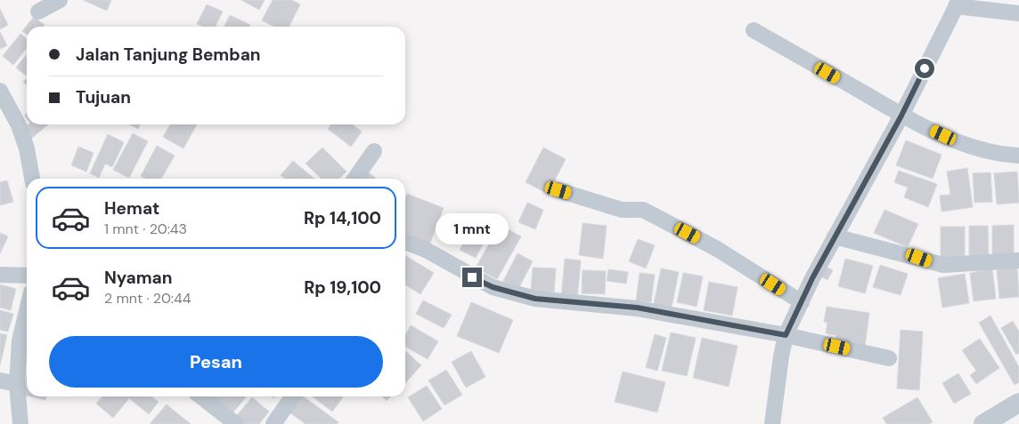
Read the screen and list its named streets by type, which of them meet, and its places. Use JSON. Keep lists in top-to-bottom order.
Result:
{
  "page": {
    "banner": ["Jalan Tanjung Bemban", "Tujuan"],
    "list": [
      {
        "name": "Hemat",
        "note": "1 mnt · 20:43",
        "value": "Rp 14,100"
      },
      {
        "name": "Nyaman",
        "note": "2 mnt · 20:44",
        "value": "Rp 19,100"
      }
    ],
    "bubble": "1 mnt",
    "buttons": "Pesan"
  }
}
